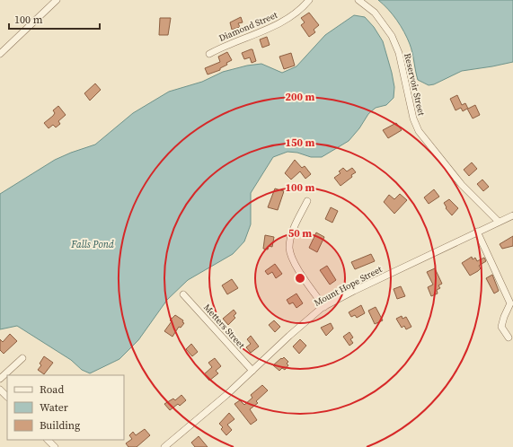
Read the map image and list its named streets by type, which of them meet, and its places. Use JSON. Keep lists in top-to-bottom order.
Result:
{
  "streets": {
    "street": [
      "Diamond Street",
      "Reservoir Street",
      "Mount Hope Street",
      "Metters Street"
    ]
  },
  "crossings": [
    ["Reservoir Street", "Mount Hope Street"],
    ["Mount Hope Street", "Metters Street"]
  ],
  "water": ["Falls Pond"],
  "legend": ["Road", "Water", "Building"],
  "scale_bar": "100 m",
  "rings": [
    "200 m",
    "150 m",
    "100 m",
    "50 m"
  ]
}
